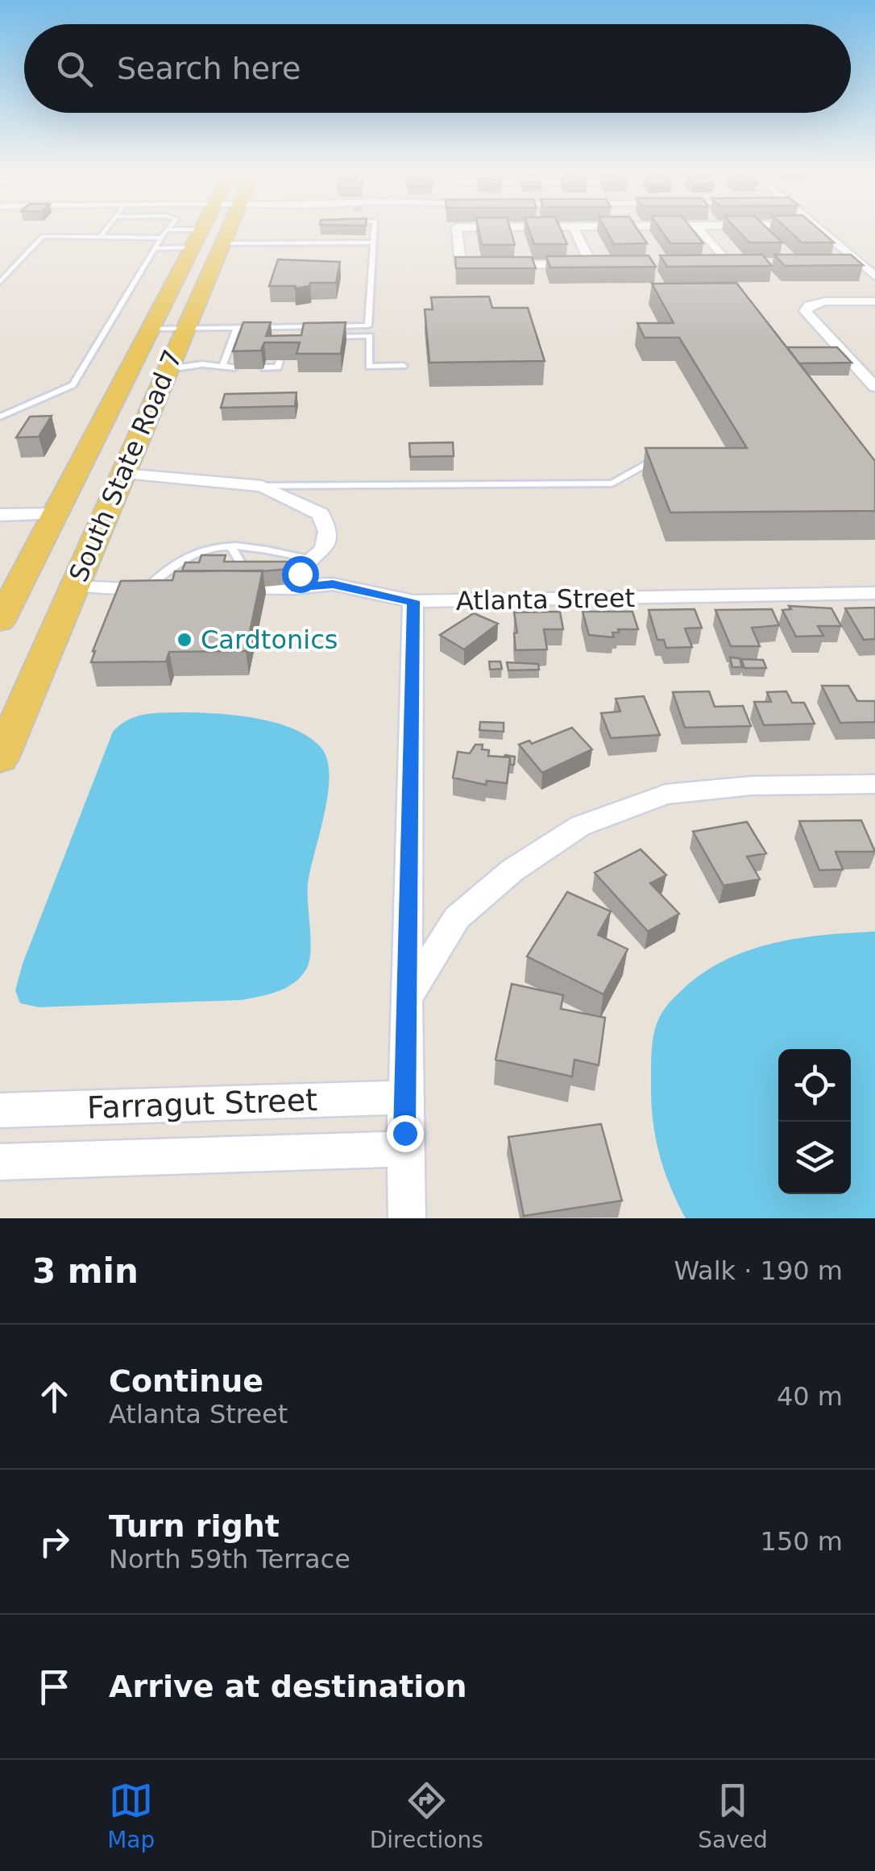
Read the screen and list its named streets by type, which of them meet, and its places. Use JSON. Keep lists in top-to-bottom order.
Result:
{
  "streets": {
    "main road": ["South State Road 7"],
    "street": ["Atlanta Street", "Farragut Street"]
  },
  "places": ["Cardtonics"],
  "page": {
    "search": "Search here",
    "heading": ["3 min", "Walk · 190 m"],
    "list": [
      ["Continue", "Atlanta Street", "40 m"],
      ["Turn right", "North 59th Terrace", "150 m"],
      "Arrive at destination"
    ],
    "nav": ["Map", "Directions", "Saved"]
  }
}
